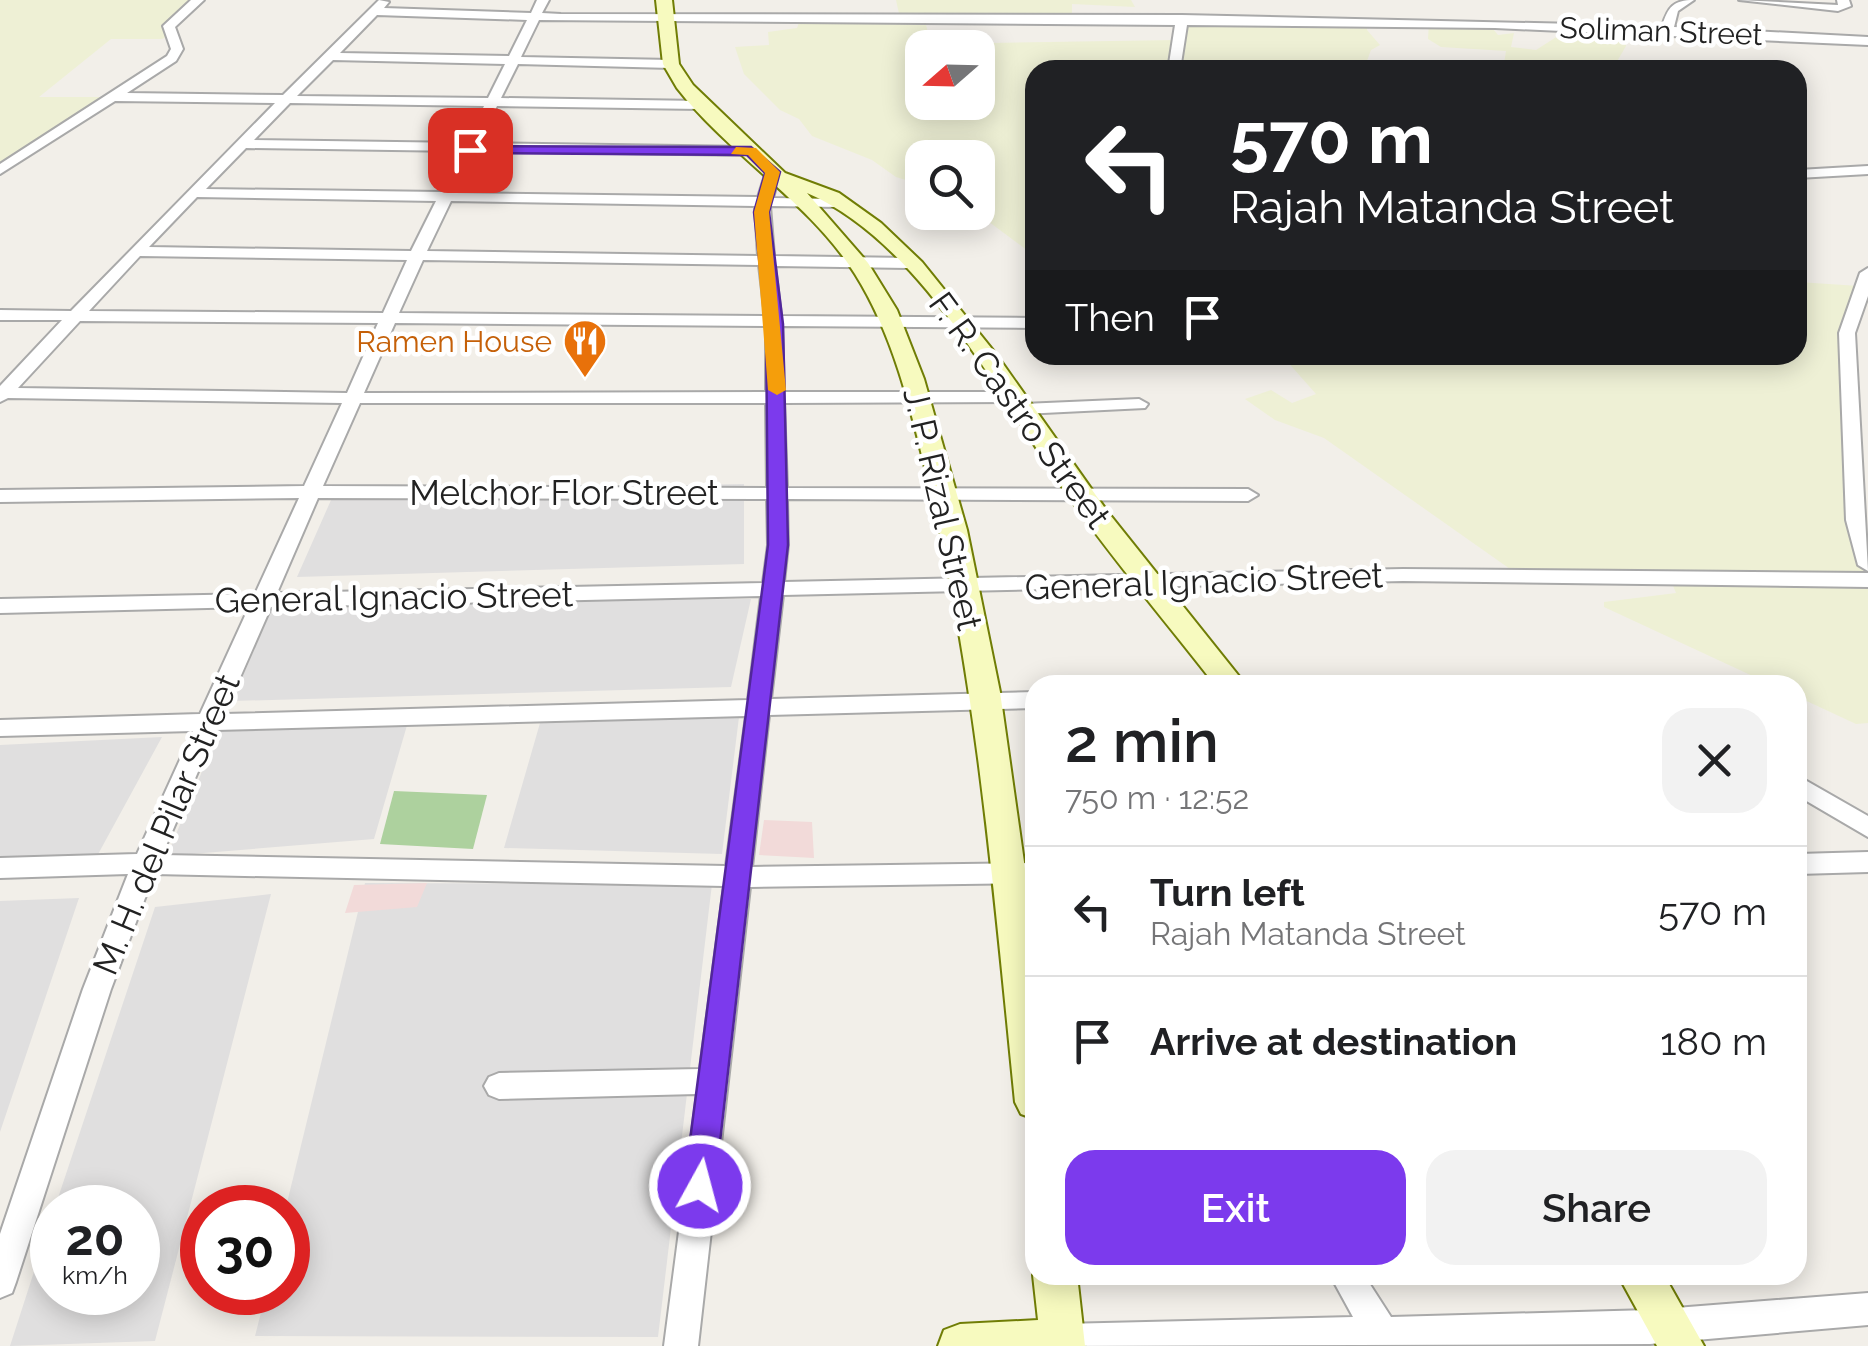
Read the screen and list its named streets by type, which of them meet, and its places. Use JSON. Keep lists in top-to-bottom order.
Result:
{
  "streets": {
    "main road": ["F. R. Castro Street", "J. P. Rizal Street"],
    "street": [
      "Soliman Street",
      "Melchor Flor Street",
      "General Ignacio Street",
      "M. H. del Pilar Street"
    ]
  },
  "crossings": [
    ["Soliman Street", "J. P. Rizal Street"],
    ["Soliman Street", "M. H. del Pilar Street"],
    ["F. R. Castro Street", "Melchor Flor Street"],
    ["F. R. Castro Street", "J. P. Rizal Street"],
    ["F. R. Castro Street", "General Ignacio Street"],
    ["Melchor Flor Street", "J. P. Rizal Street"],
    ["Melchor Flor Street", "M. H. del Pilar Street"],
    ["J. P. Rizal Street", "General Ignacio Street"],
    ["General Ignacio Street", "M. H. del Pilar Street"]
  ],
  "places": {
    "restaurant": ["Ramen House"]
  },
  "north": "left",
  "page": {
    "turn": ["570 m", "Rajah Matanda Street"],
    "then": "Then",
    "heading": ["2 min", "750 m · 12:52"],
    "list": [
      {
        "name": "Turn left",
        "note": "Rajah Matanda Street",
        "value": "570 m"
      },
      {
        "name": "Arrive at destination",
        "value": "180 m"
      }
    ],
    "buttons": ["Exit", "Share"],
    "speed": "20 km/h",
    "limit": "30"
  }
}
